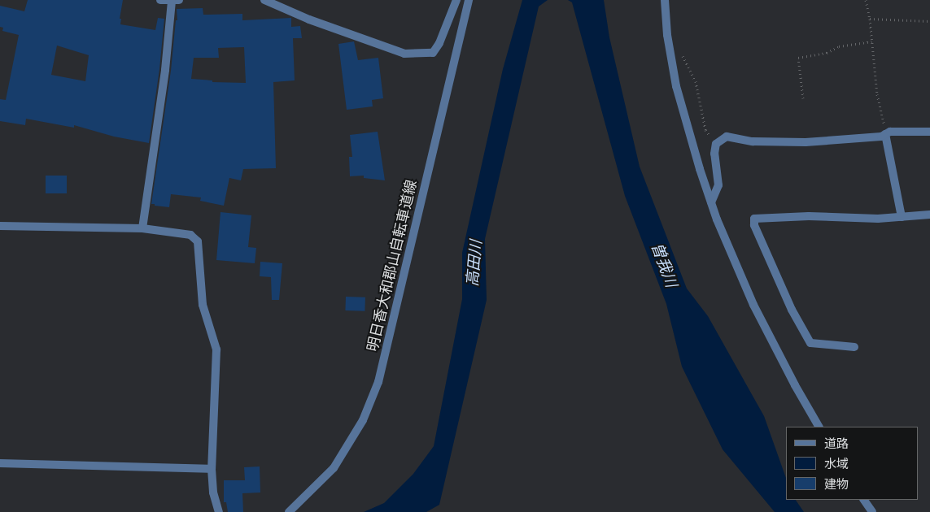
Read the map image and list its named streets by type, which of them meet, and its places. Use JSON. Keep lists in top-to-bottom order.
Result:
{
  "streets": {
    "street": ["明日香大和郡山自転車道線"]
  },
  "water": ["高田川", "曽我川"],
  "legend": ["道路", "水域", "建物"]
}
